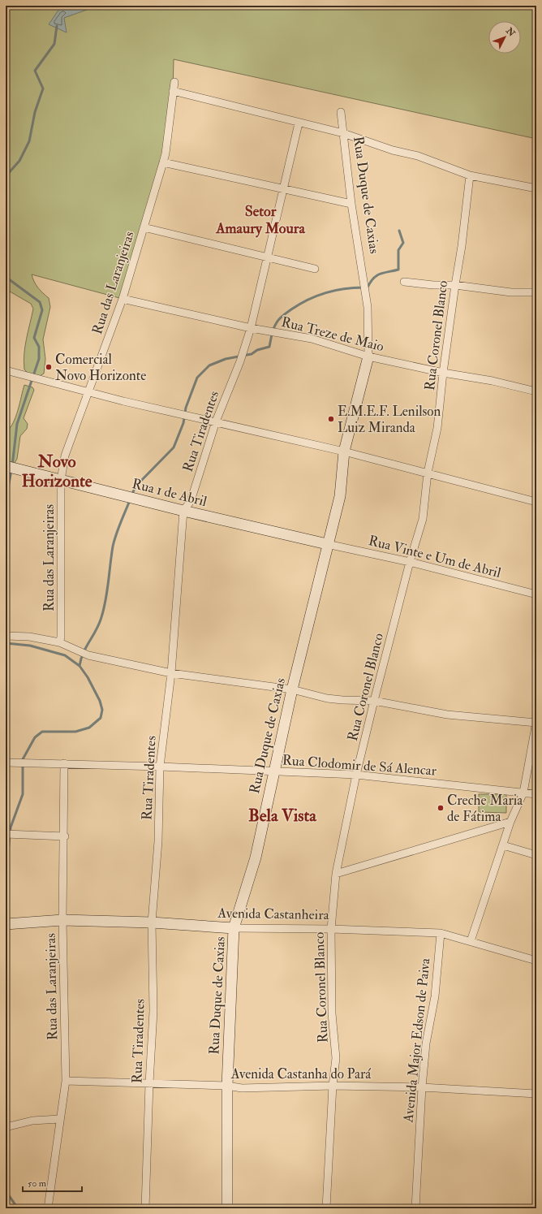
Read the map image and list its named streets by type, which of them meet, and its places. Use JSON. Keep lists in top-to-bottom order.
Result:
{
  "streets": {
    "street": [
      "Rua Duque de Caxias",
      "Rua das Laranjeiras",
      "Rua Treze de Maio",
      "Rua Coronel Blanco",
      "Rua Tiradentes",
      "Rua 1 de Abril",
      "Rua Vinte e Um de Abril",
      "Rua Clodomir de Sá Alencar",
      "Avenida Castanheira",
      "Avenida Major Edson de Paiva",
      "Avenida Castanha do Pará"
    ]
  },
  "crossings": [
    ["Rua Duque de Caxias", "Rua Treze de Maio"],
    ["Rua Duque de Caxias", "Rua 1 de Abril"],
    ["Rua Duque de Caxias", "Rua Vinte e Um de Abril"],
    ["Rua Duque de Caxias", "Rua Clodomir de Sá Alencar"],
    ["Rua Duque de Caxias", "Avenida Castanheira"],
    ["Rua Duque de Caxias", "Avenida Castanha do Pará"],
    ["Rua das Laranjeiras", "Rua Treze de Maio"],
    ["Rua das Laranjeiras", "Rua 1 de Abril"],
    ["Rua das Laranjeiras", "Rua Clodomir de Sá Alencar"],
    ["Rua das Laranjeiras", "Avenida Castanheira"],
    ["Rua das Laranjeiras", "Avenida Castanha do Pará"],
    ["Rua Treze de Maio", "Rua Coronel Blanco"],
    ["Rua Treze de Maio", "Rua Tiradentes"],
    ["Rua Coronel Blanco", "Rua Vinte e Um de Abril"],
    ["Rua Coronel Blanco", "Rua Clodomir de Sá Alencar"],
    ["Rua Coronel Blanco", "Avenida Castanheira"],
    ["Rua Coronel Blanco", "Avenida Castanha do Pará"],
    ["Rua Tiradentes", "Rua 1 de Abril"],
    ["Rua Tiradentes", "Rua Clodomir de Sá Alencar"],
    ["Rua Tiradentes", "Avenida Castanheira"],
    ["Rua Tiradentes", "Avenida Castanha do Pará"],
    ["Rua 1 de Abril", "Rua Vinte e Um de Abril"],
    ["Avenida Castanheira", "Avenida Major Edson de Paiva"],
    ["Avenida Major Edson de Paiva", "Avenida Castanha do Pará"]
  ],
  "districts": ["Setor Amaury Moura", "Novo Horizonte", "Bela Vista"],
  "places": ["Comercial Novo Horizonte", "E.M.E.F. Lenilson Luiz Miranda", "Creche Maria de Fátima"],
  "scale_bar": "50 m",
  "north": "top right"
}
